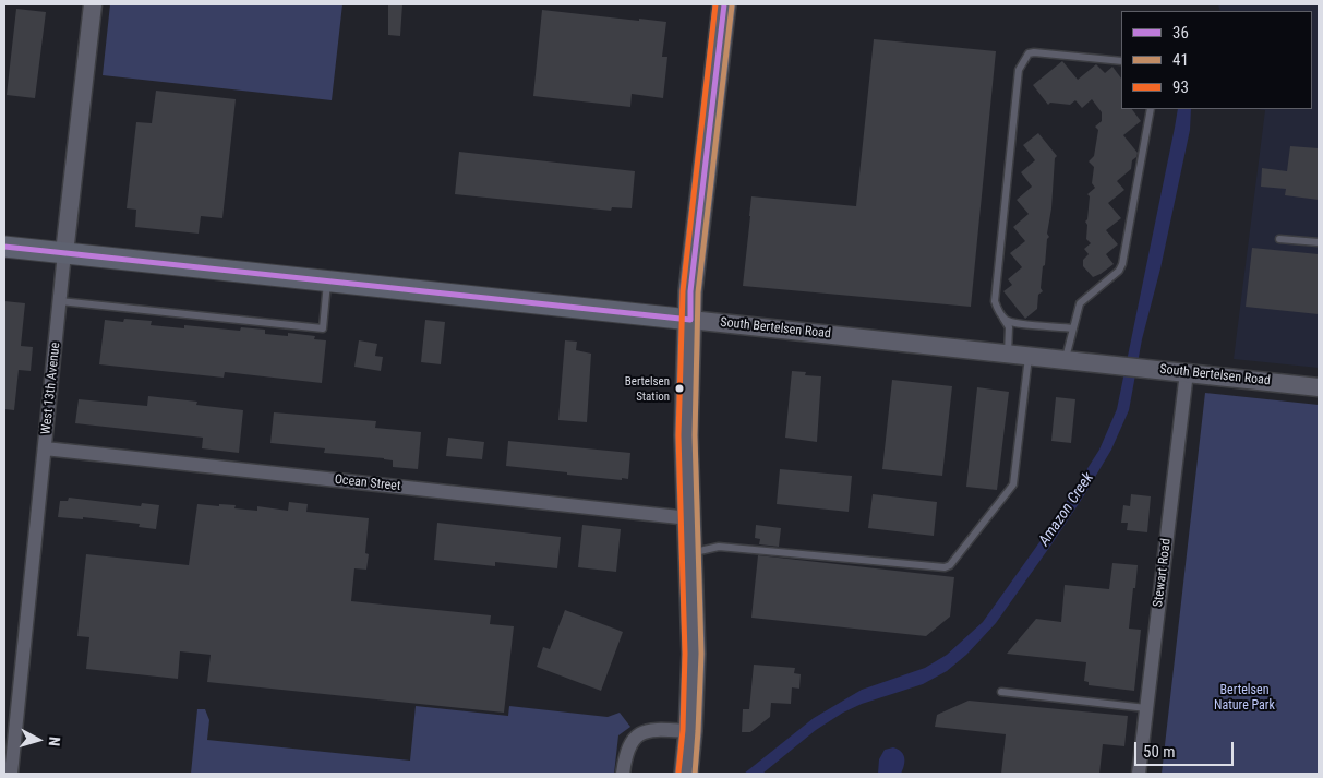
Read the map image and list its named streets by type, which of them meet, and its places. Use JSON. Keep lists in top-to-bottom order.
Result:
{
  "streets": {
    "main road": ["South Bertelsen Road"],
    "street": ["West 13th Avenue", "Ocean Street", "Stewart Road"]
  },
  "crossings": [
    ["South Bertelsen Road", "West 13th Avenue"],
    ["South Bertelsen Road", "Stewart Road"],
    ["West 13th Avenue", "Ocean Street"]
  ],
  "water": ["Amazon Creek"],
  "parks": ["Bertelsen Nature Park"],
  "places": ["Bertelsen Station"],
  "lines": ["transit line 36", "transit line 93", "transit line 41"],
  "legend": ["36", "41", "93"],
  "scale_bar": "50 m",
  "north": "right"
}
